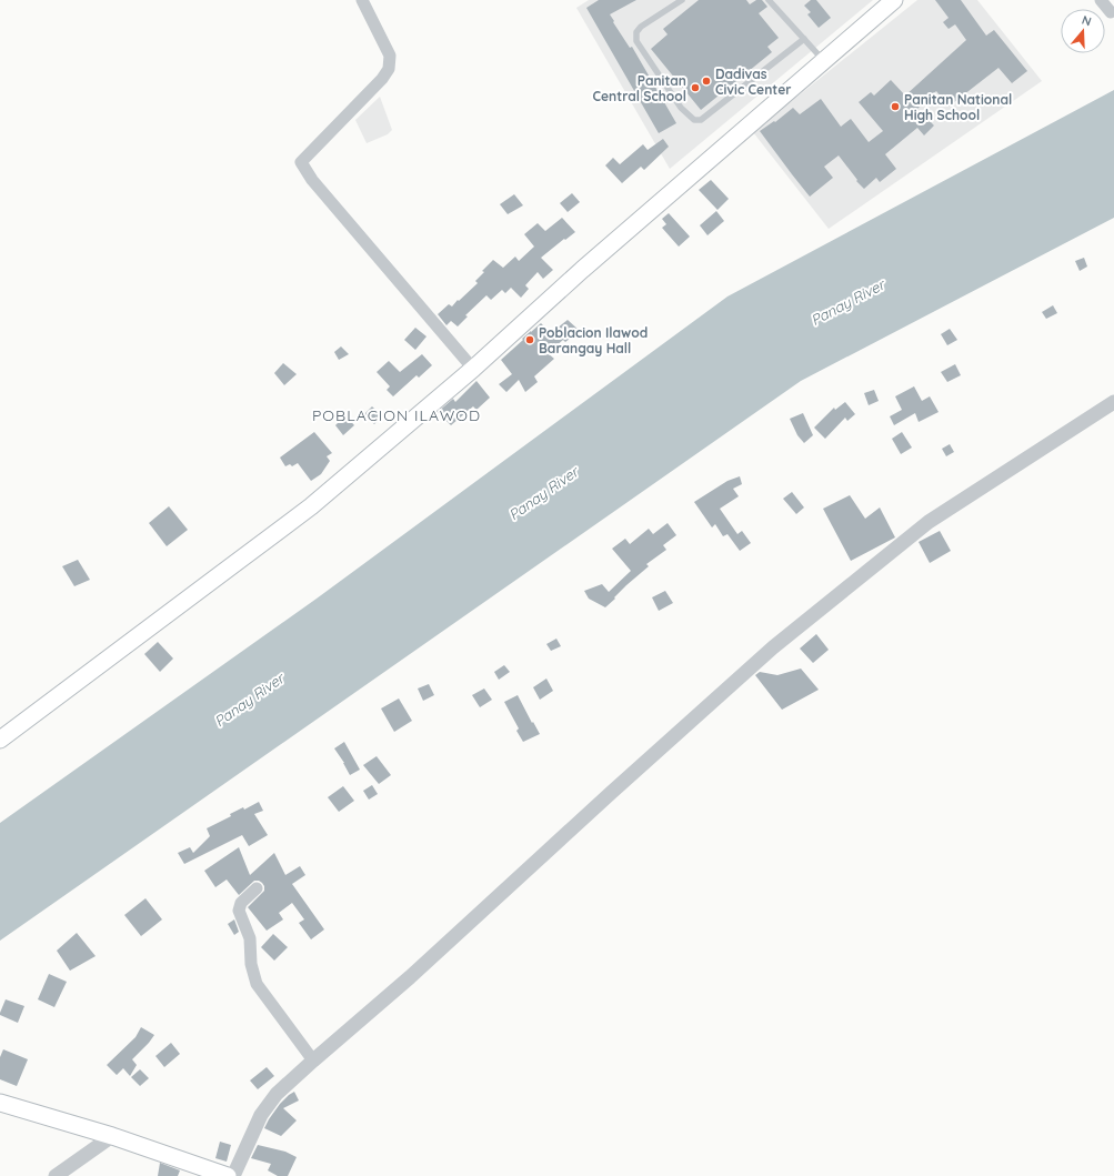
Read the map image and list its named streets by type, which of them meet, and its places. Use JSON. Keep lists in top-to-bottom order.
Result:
{
  "districts": ["POBLACION ILAWOD"],
  "water": ["Panay River"],
  "places": [
    "Dadivas Civic Center",
    "Panitan Central School",
    "Panitan National High School",
    "Poblacion Ilawod Barangay Hall"
  ],
  "north": "top"
}
